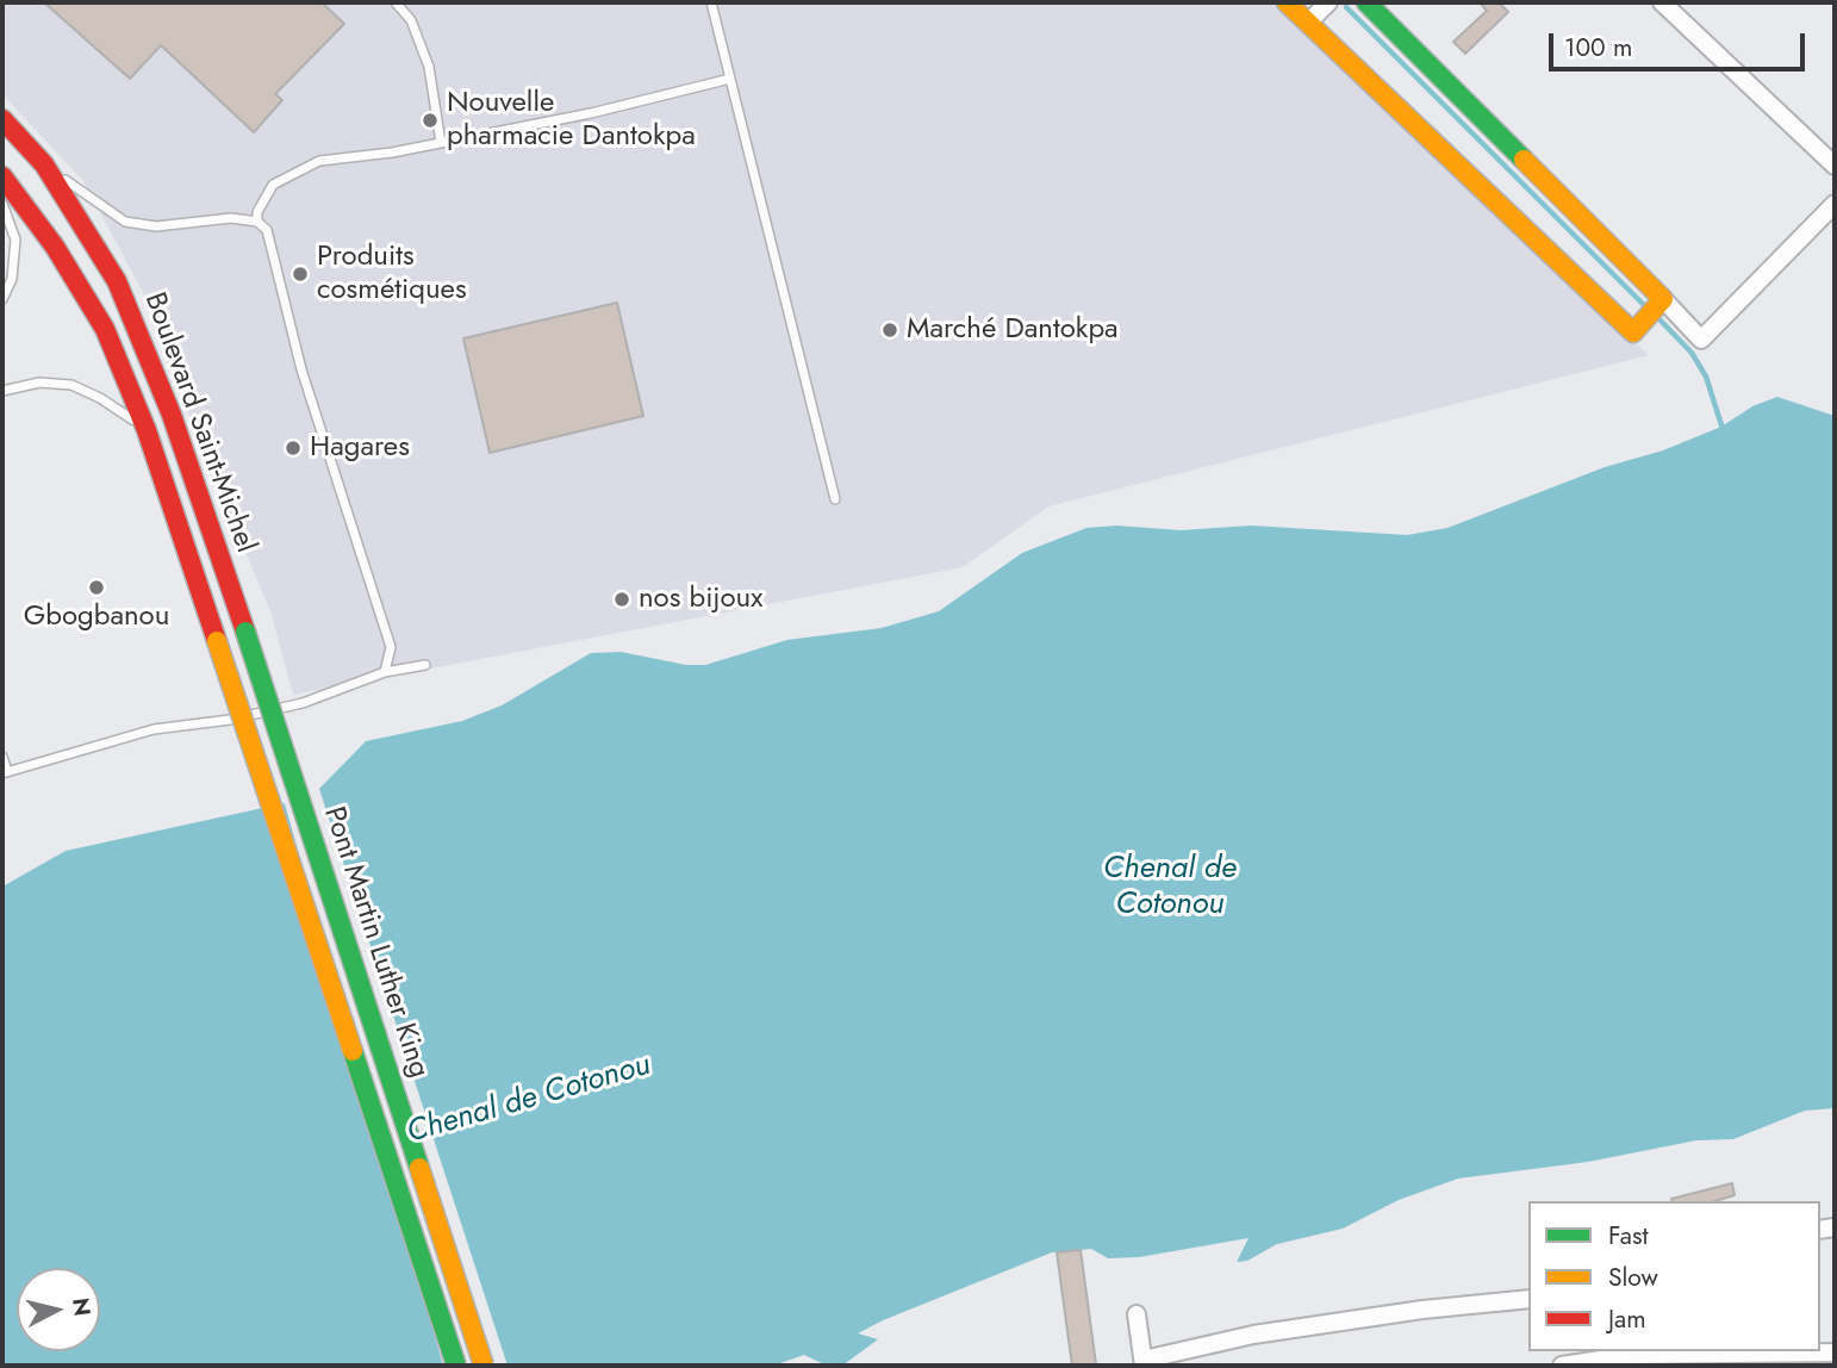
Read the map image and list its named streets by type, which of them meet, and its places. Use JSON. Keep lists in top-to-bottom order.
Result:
{
  "streets": {
    "main road": ["Boulevard Saint-Michel", "Pont Martin Luther King"]
  },
  "crossings": [
    ["Boulevard Saint-Michel", "Pont Martin Luther King"]
  ],
  "water": ["Chenal de Cotonou"],
  "places": [
    "Nouvelle pharmacie Dantokpa",
    "Produits cosmétiques",
    "Marché Dantokpa",
    "Hagares",
    "Gbogbanou",
    "nos bijoux"
  ],
  "legend": ["Fast", "Slow", "Jam"],
  "scale_bar": "100 m",
  "north": "right"
}
